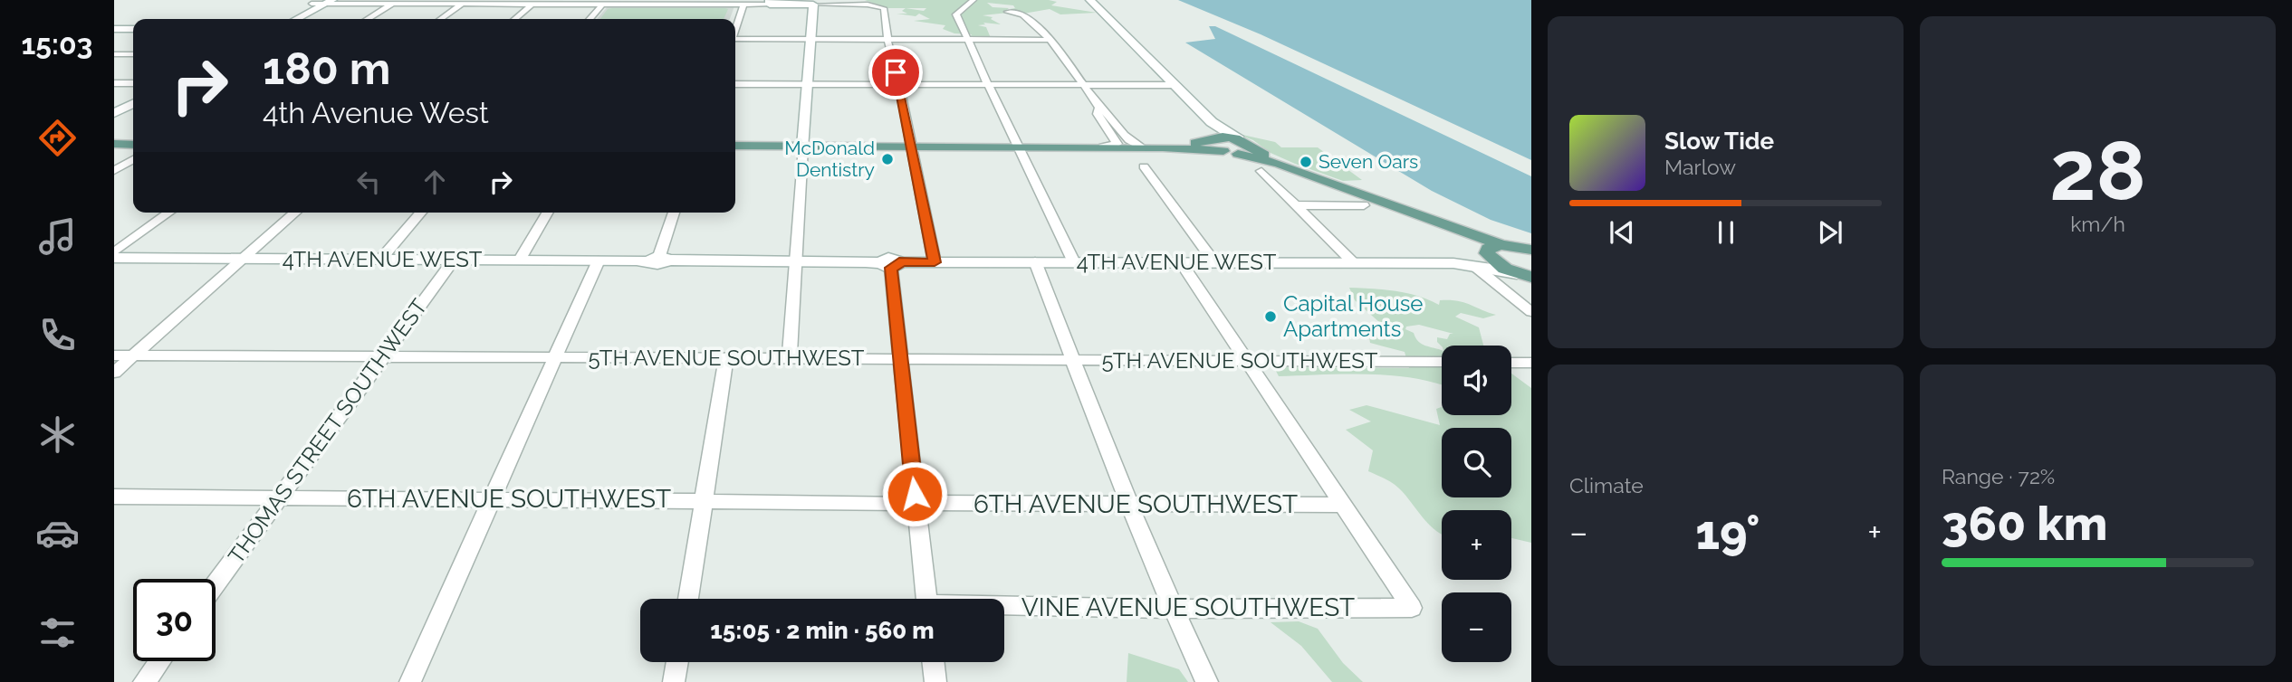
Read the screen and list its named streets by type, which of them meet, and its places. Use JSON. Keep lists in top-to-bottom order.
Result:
{
  "streets": {
    "street": [
      "4TH AVENUE WEST",
      "5TH AVENUE SOUTHWEST",
      "THOMAS STREET SOUTHWEST",
      "6TH AVENUE SOUTHWEST",
      "VINE AVENUE SOUTHWEST"
    ]
  },
  "crossings": [
    ["4TH AVENUE WEST", "THOMAS STREET SOUTHWEST"],
    ["5TH AVENUE SOUTHWEST", "THOMAS STREET SOUTHWEST"],
    ["THOMAS STREET SOUTHWEST", "6TH AVENUE SOUTHWEST"],
    ["6TH AVENUE SOUTHWEST", "VINE AVENUE SOUTHWEST"]
  ],
  "places": ["McDonald Dentistry", "Seven Oars", "Capital House Apartments"],
  "page": {
    "tabs": "15:03",
    "tile": [
      ["28", "km/h"],
      "Climate",
      ["Range · 72%", "360 km"]
    ],
    "turn": ["180 m", "4th Avenue West"],
    "song": ["Slow Tide", "Marlow"],
    "map_buttons": ["+", "−"],
    "heat": ["−", "19°", "+"],
    "limit": "30",
    "trip": "15:05 · 2 min · 560 m"
  }
}
